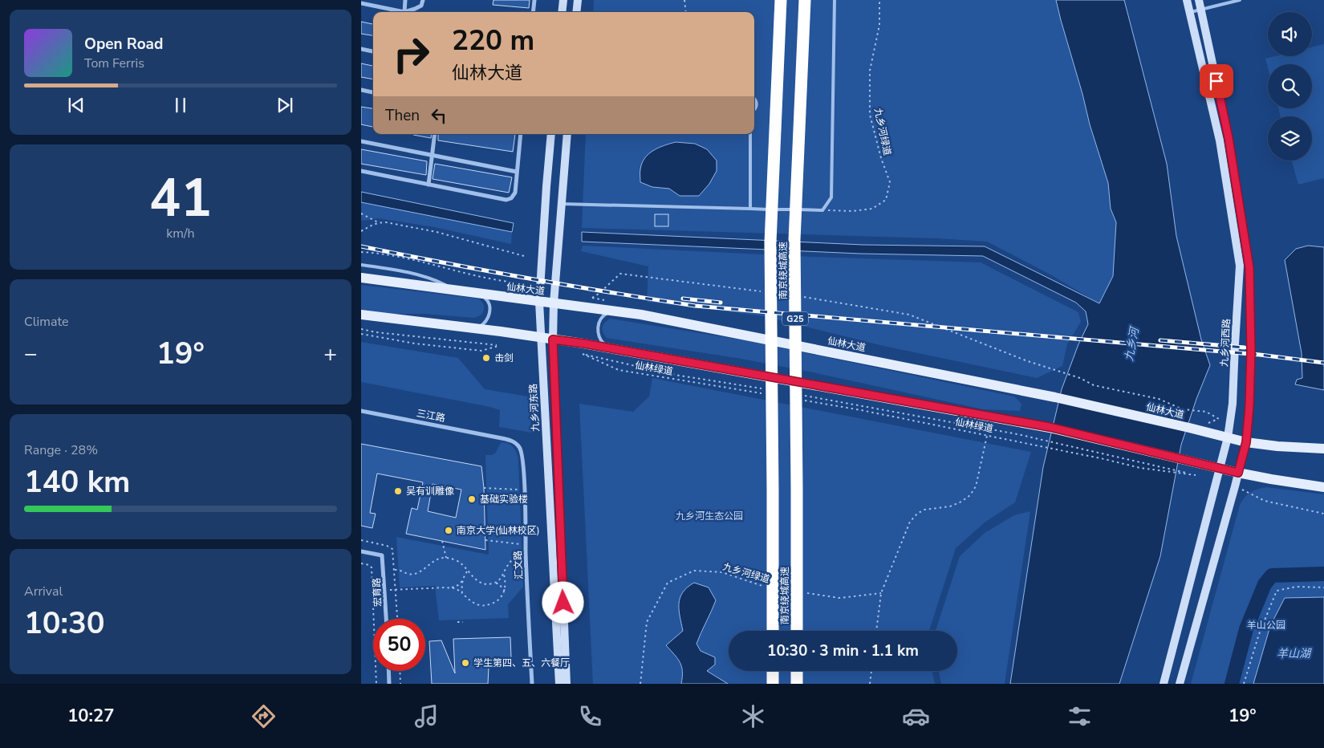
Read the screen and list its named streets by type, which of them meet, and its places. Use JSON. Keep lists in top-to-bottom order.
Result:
{
  "streets": {
    "highway": ["南京绕城高速", "G25"],
    "main road": ["仙林大道", "九乡河西路", "九乡河东路"],
    "street": ["三江路", "汇文路", "宏育路"],
    "path": ["九乡河绿道", "仙林绿道"]
  },
  "crossings": [
    ["仙林大道", "九乡河西路"],
    ["仙林大道", "九乡河东路"],
    ["三江路", "汇文路"]
  ],
  "water": ["九乡河", "羊山湖"],
  "parks": ["九乡河生态公园", "羊山公园"],
  "places": [
    "击剑",
    "吴有训雕像",
    "基础实验楼",
    "南京大学(仙林校区)",
    "学生第四、五、六餐厅"
  ],
  "page": {
    "turn": ["220 m", "仙林大道"],
    "song": ["Open Road", "Tom Ferris"],
    "then": "Then",
    "tile": [
      ["41", "km/h"],
      "Climate",
      ["Range · 28%", "140 km"],
      ["Arrival", "10:30"]
    ],
    "heat": ["−", "19°", "+"],
    "limit": "50",
    "trip": "10:30 · 3 min · 1.1 km",
    "tabs": ["10:27", "19°"]
  }
}
